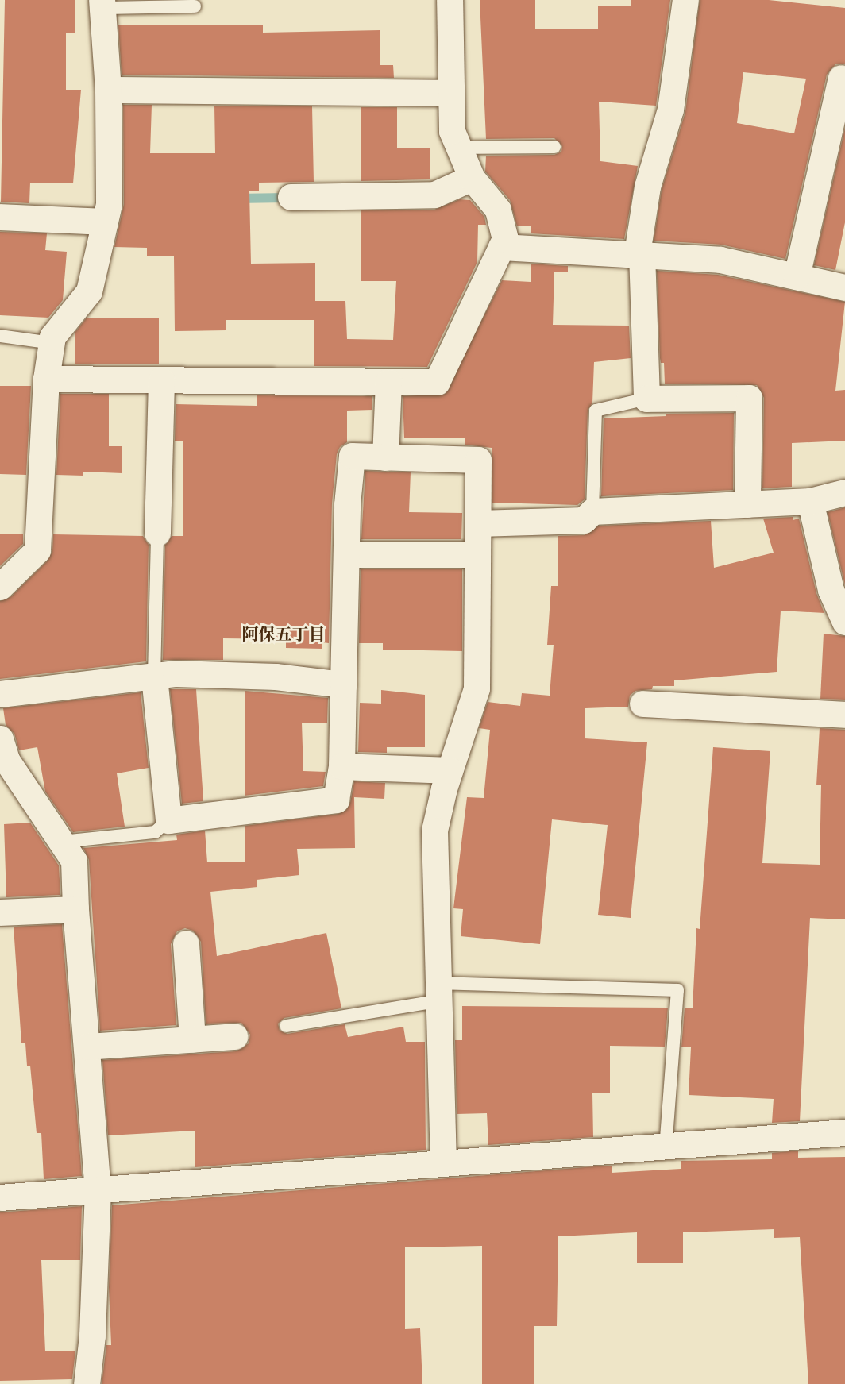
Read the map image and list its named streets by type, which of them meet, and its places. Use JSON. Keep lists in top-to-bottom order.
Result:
{
  "districts": ["阿保五丁目"]
}
